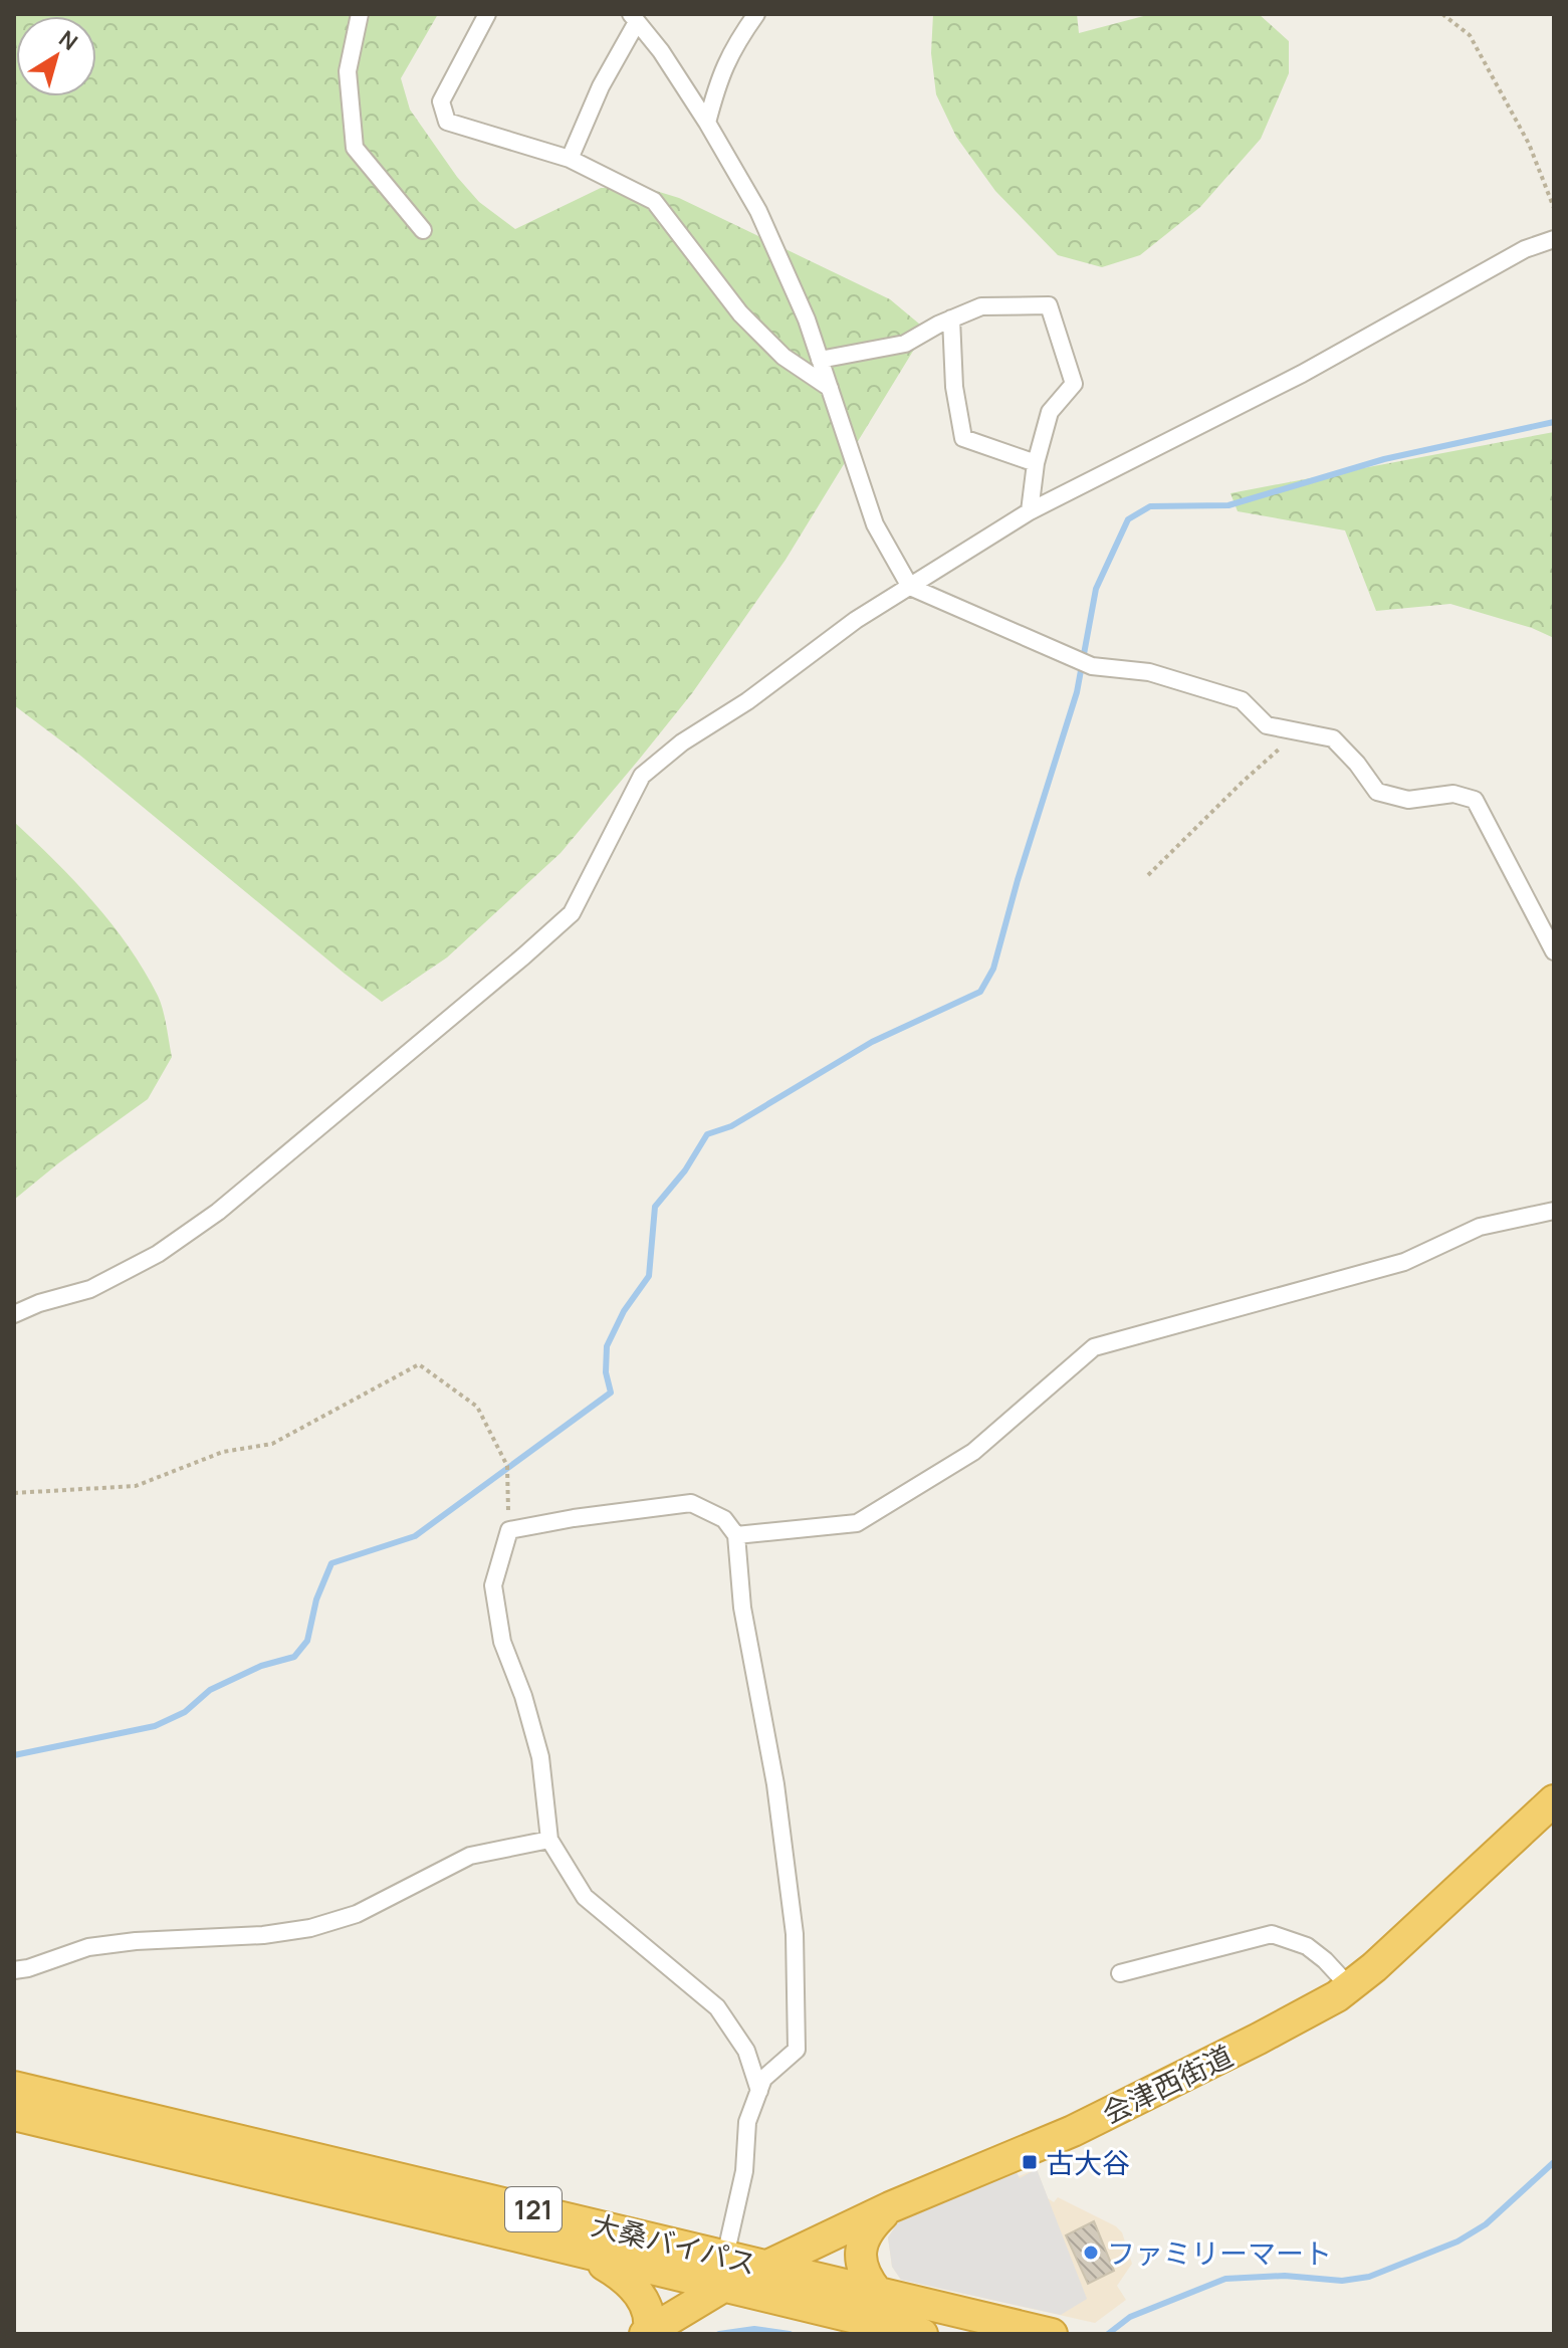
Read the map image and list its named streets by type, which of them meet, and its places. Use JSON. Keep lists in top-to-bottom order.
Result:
{
  "streets": {
    "highway": ["会津西街道", "121", "大桑バイパス"]
  },
  "crossings": [
    ["会津西街道", "大桑バイパス"]
  ],
  "places": {
    "transit": ["古大谷"],
    "other": ["ファミリーマート"]
  },
  "north": "top right"
}
